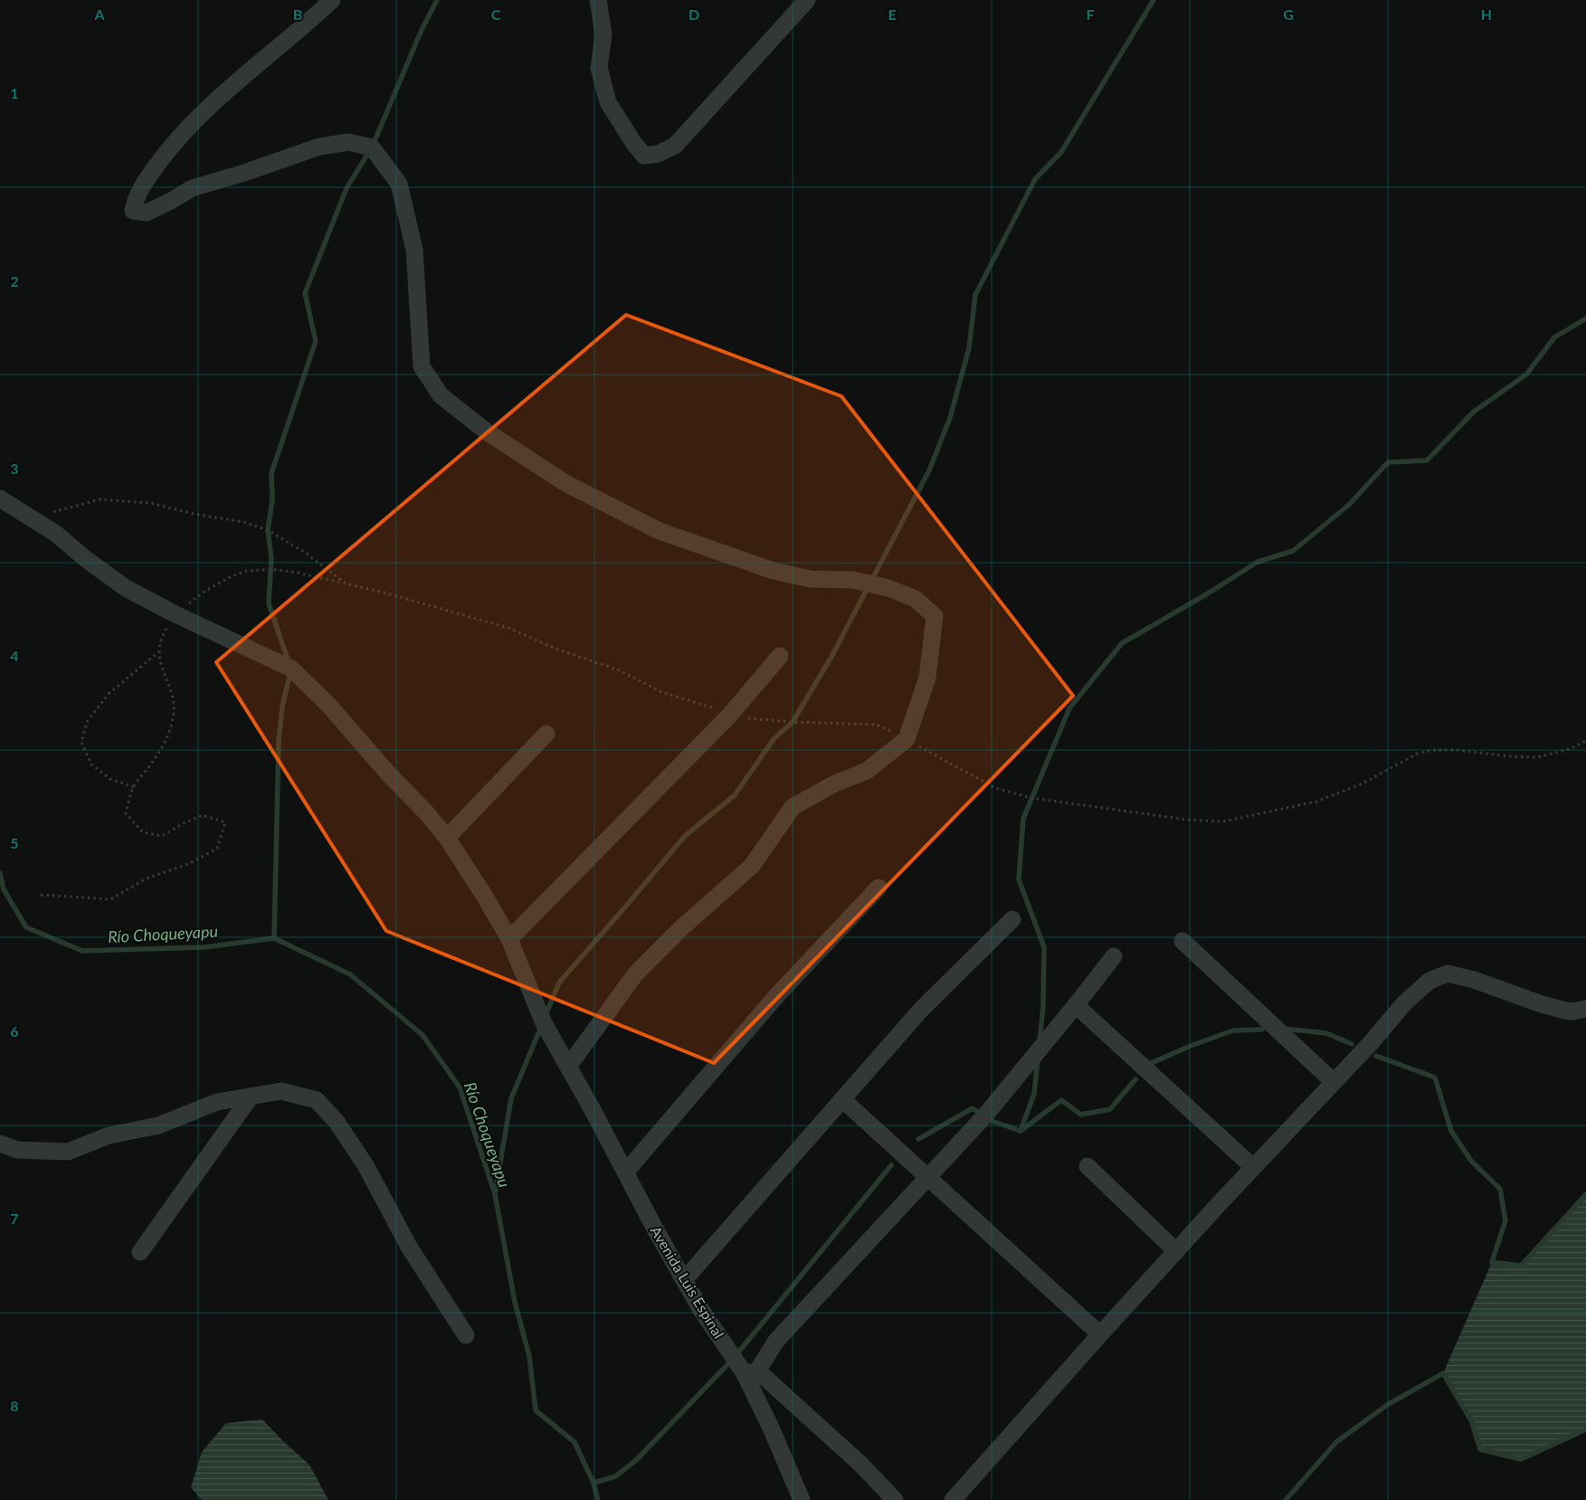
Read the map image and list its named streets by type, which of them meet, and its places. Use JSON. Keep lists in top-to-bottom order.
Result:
{
  "streets": {
    "street": ["Avenida Luis Espinal"]
  },
  "water": ["Río Choqueyapu"],
  "grid": {
    "columns": [
      "A",
      "B",
      "C",
      "D",
      "E",
      "F",
      "G",
      "H"
    ],
    "rows": [
      "1",
      "2",
      "3",
      "4",
      "5",
      "6",
      "7",
      "8"
    ]
  }
}
